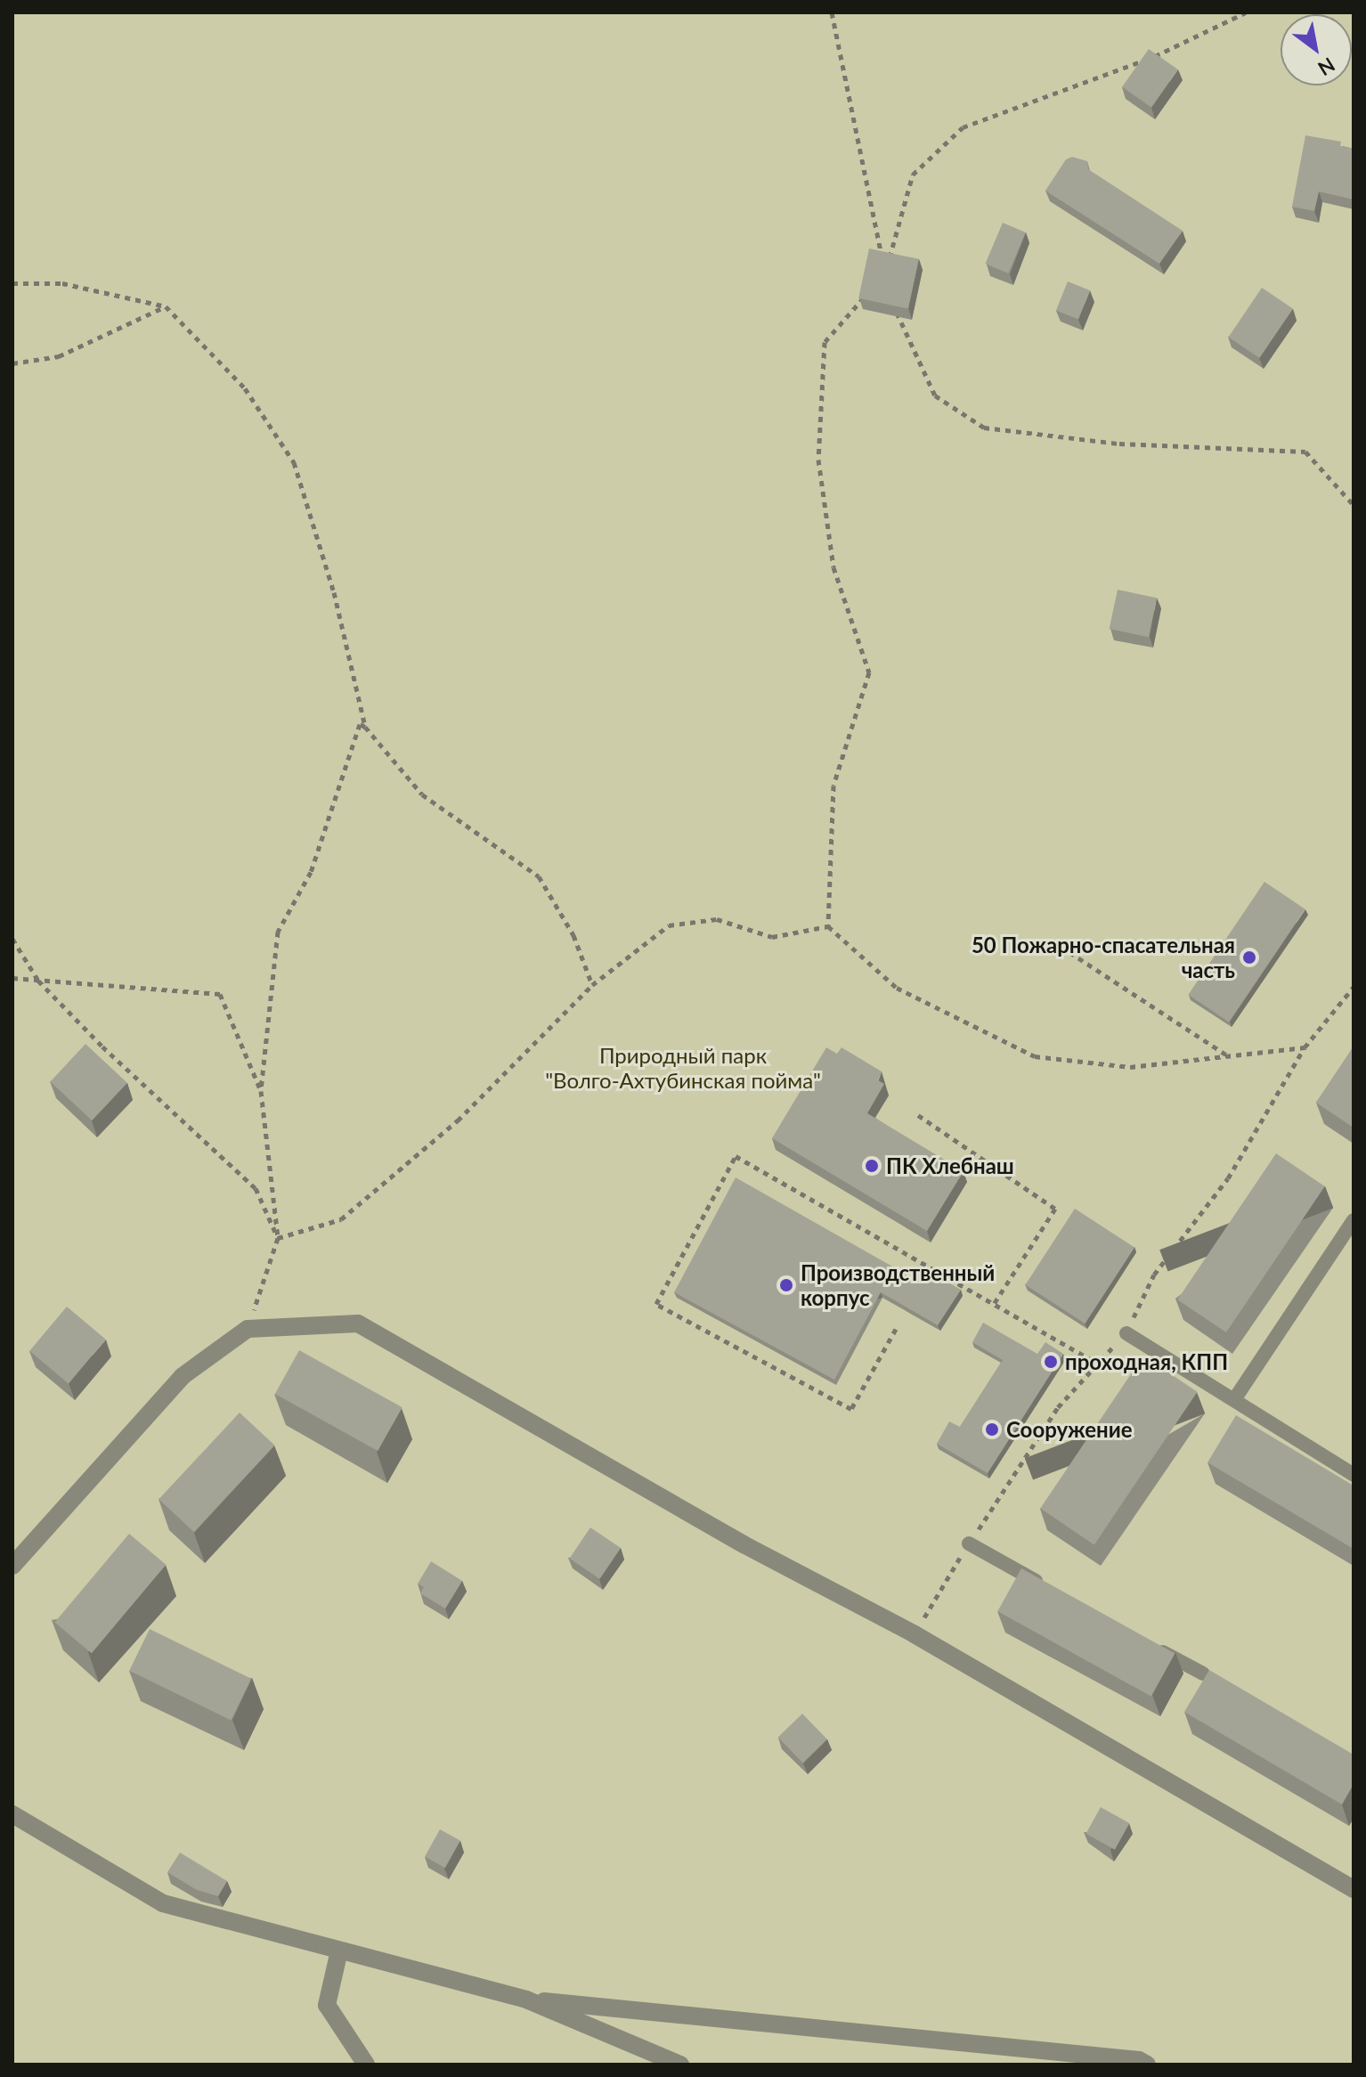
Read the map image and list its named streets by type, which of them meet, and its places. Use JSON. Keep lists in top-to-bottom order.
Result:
{
  "parks": ["Природный парк \"Волго-Ахтубинская пойма\""],
  "places": [
    "50 Пожарно-спасательная часть",
    "ПК Хлебнаш",
    "Производственный корпус",
    "проходная, КПП",
    "Сооружение"
  ],
  "north": "bottom right"
}
